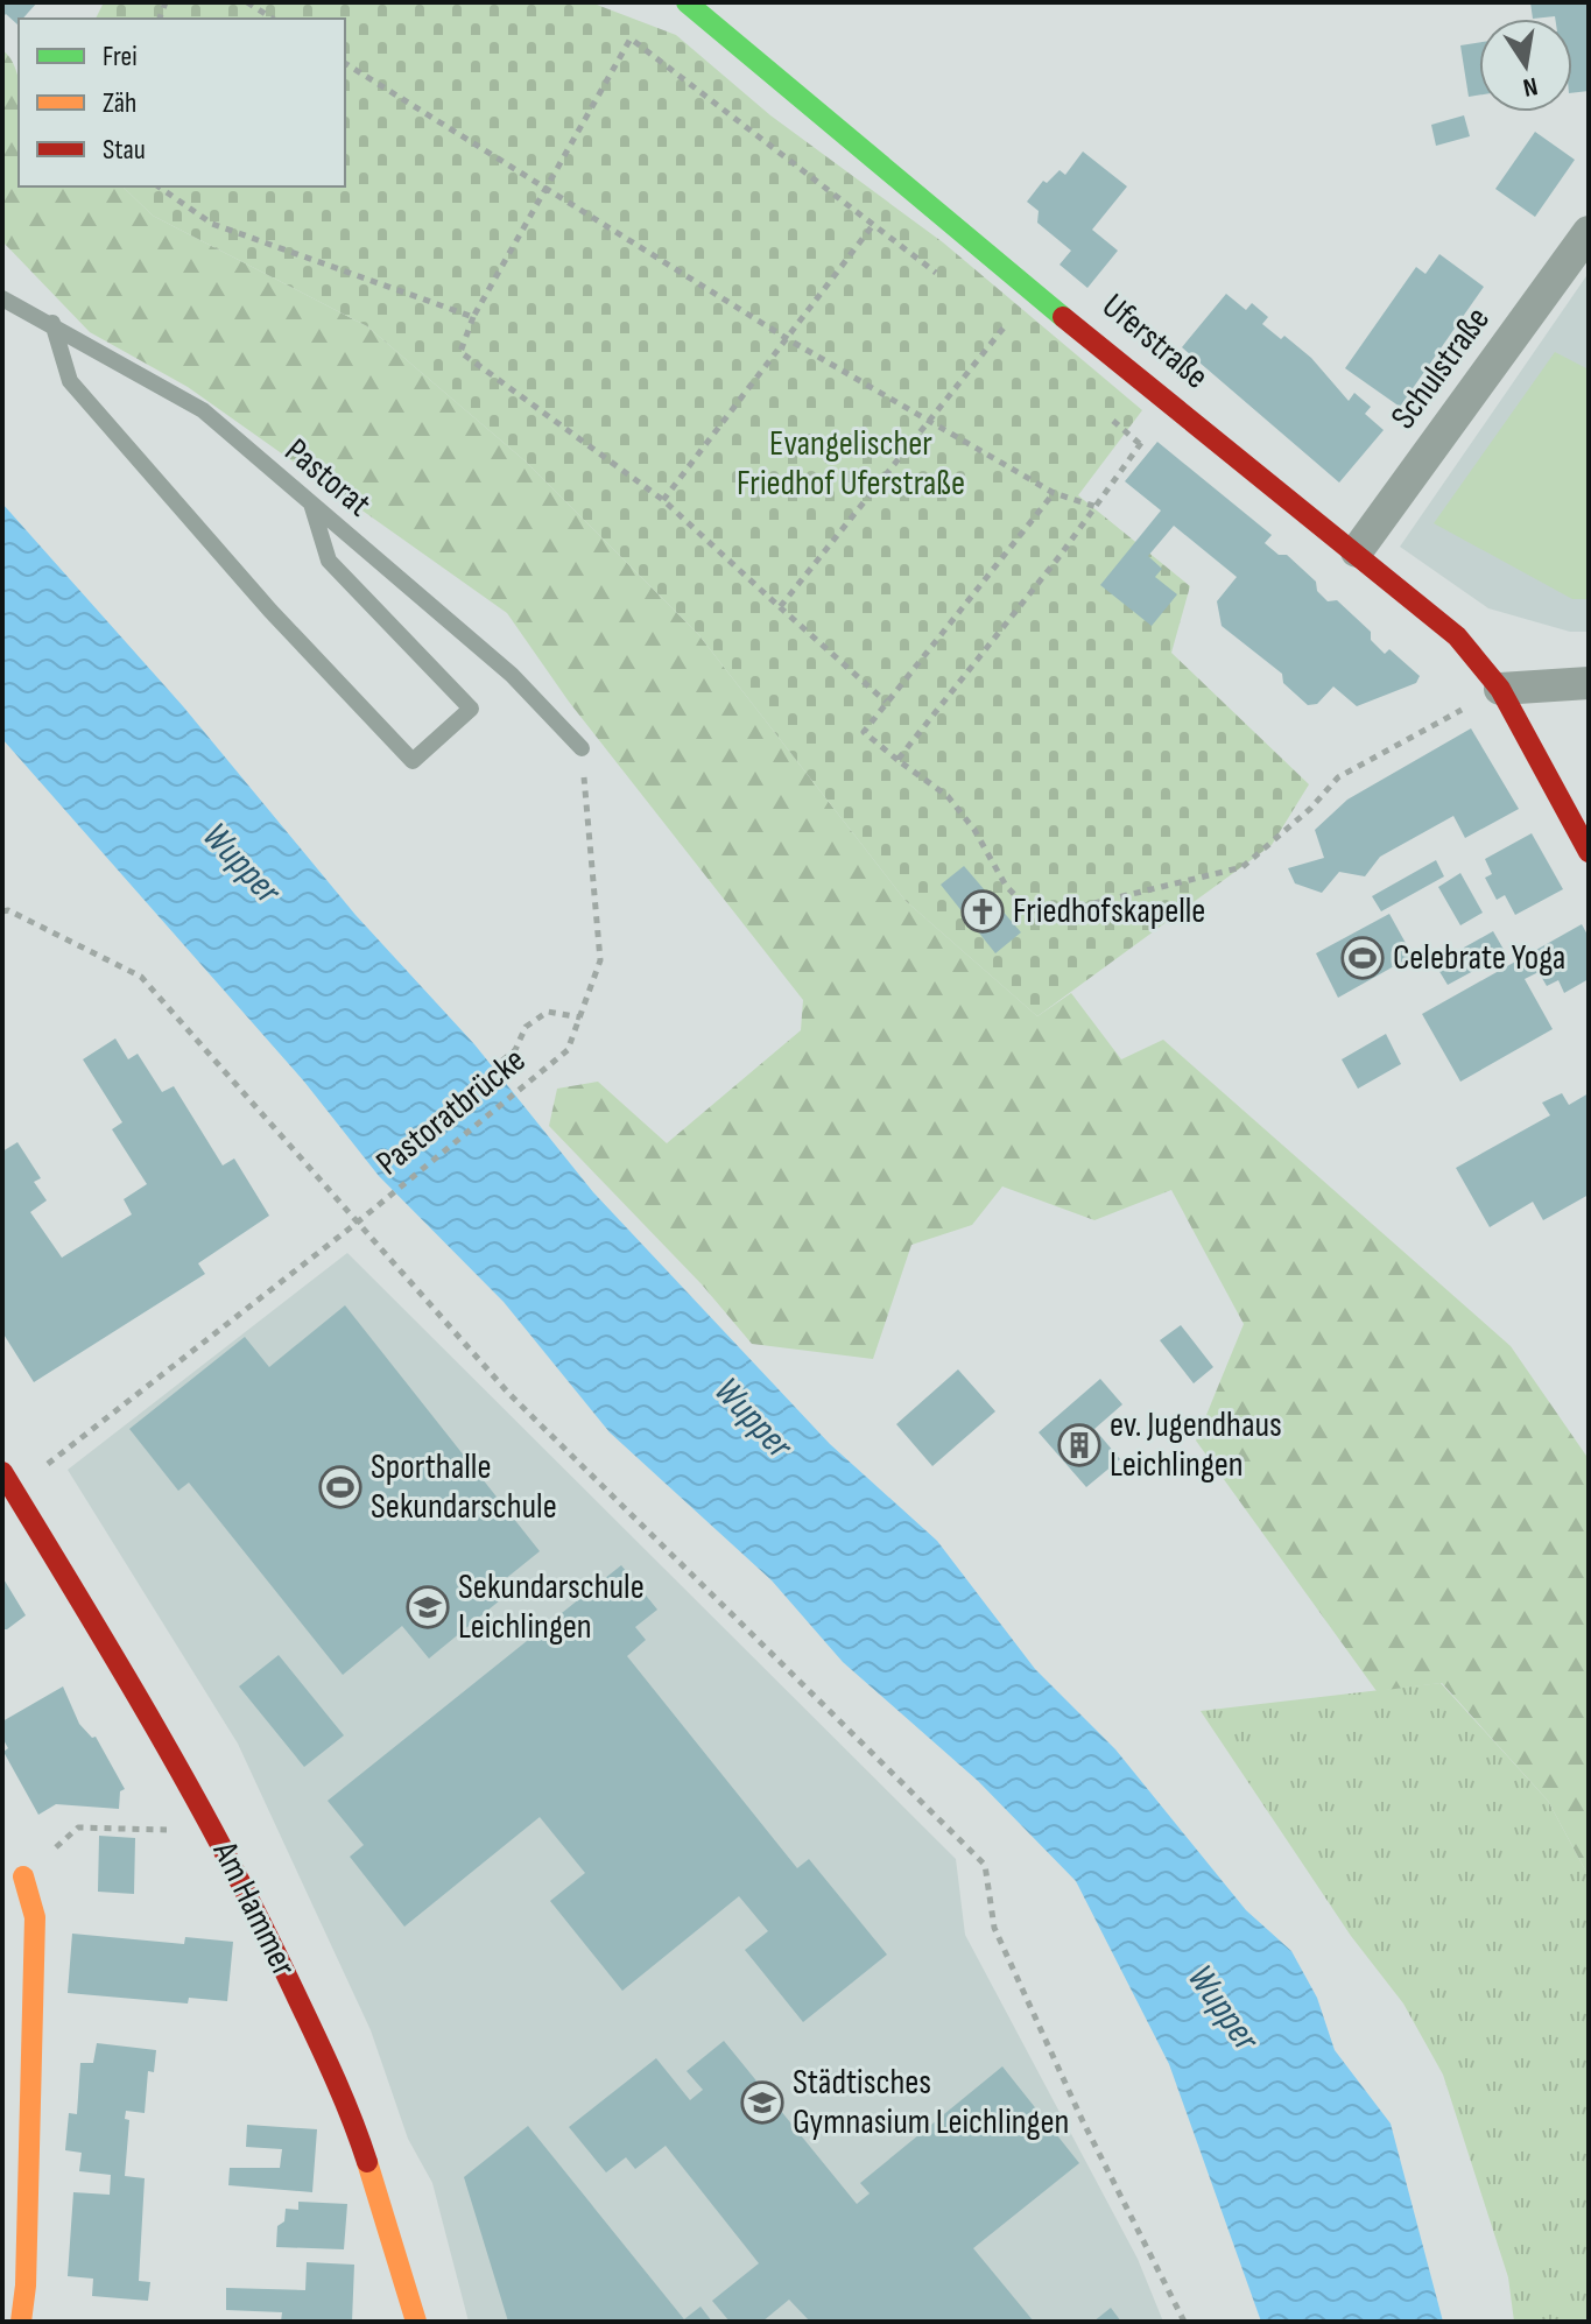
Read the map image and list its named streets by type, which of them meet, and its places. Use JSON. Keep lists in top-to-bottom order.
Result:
{
  "streets": {
    "street": ["Uferstraße", "Schulstraße", "Am Hammer"],
    "lane": ["Pastorat"],
    "path": ["Pastoratbrücke"]
  },
  "crossings": [
    ["Uferstraße", "Schulstraße"],
    ["Pastoratbrücke", "Am Hammer"]
  ],
  "water": ["Wupper"],
  "parks": ["Evangelischer Friedhof Uferstraße"],
  "places": {
    "church": ["Friedhofskapelle"],
    "sports": ["Celebrate Yoga", "Sporthalle Sekundarschule"],
    "building": ["ev. Jugendhaus Leichlingen"],
    "school or university": ["Sekundarschule Leichlingen", "Städtisches Gymnasium Leichlingen"]
  },
  "legend": ["Frei", "Zäh", "Stau"],
  "north": "bottom"
}
